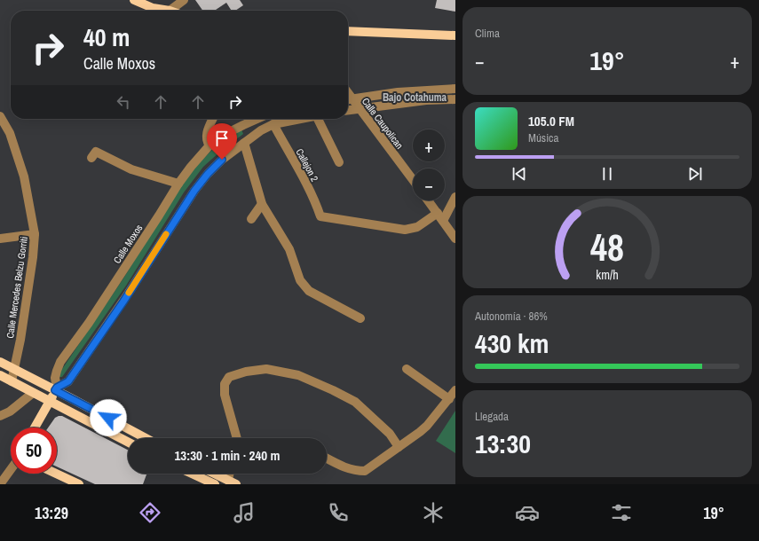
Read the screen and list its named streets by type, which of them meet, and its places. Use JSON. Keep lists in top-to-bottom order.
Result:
{
  "streets": {
    "main road": ["Calle Moxos"],
    "street": ["Calle Caupolican", "Callejon 2", "Calle Mercedes Belzu Gorriti"]
  },
  "crossings": [
    ["Callejon 2", "Calle Moxos"]
  ],
  "districts": ["Bajo Cotahuma"],
  "page": {
    "tile": [
      "Clima",
      ["Autonomía · 86%", "430 km"],
      ["Llegada", "13:30"]
    ],
    "turn": ["40 m", "Calle Moxos"],
    "heat": ["−", "19°", "+"],
    "song": ["105.0 FM", "Música"],
    "map_buttons": ["+", "−"],
    "limit": "50",
    "trip": "13:30 · 1 min · 240 m",
    "tabs": ["13:29", "19°"],
    "gauge": ["48", "km/h"]
  }
}
